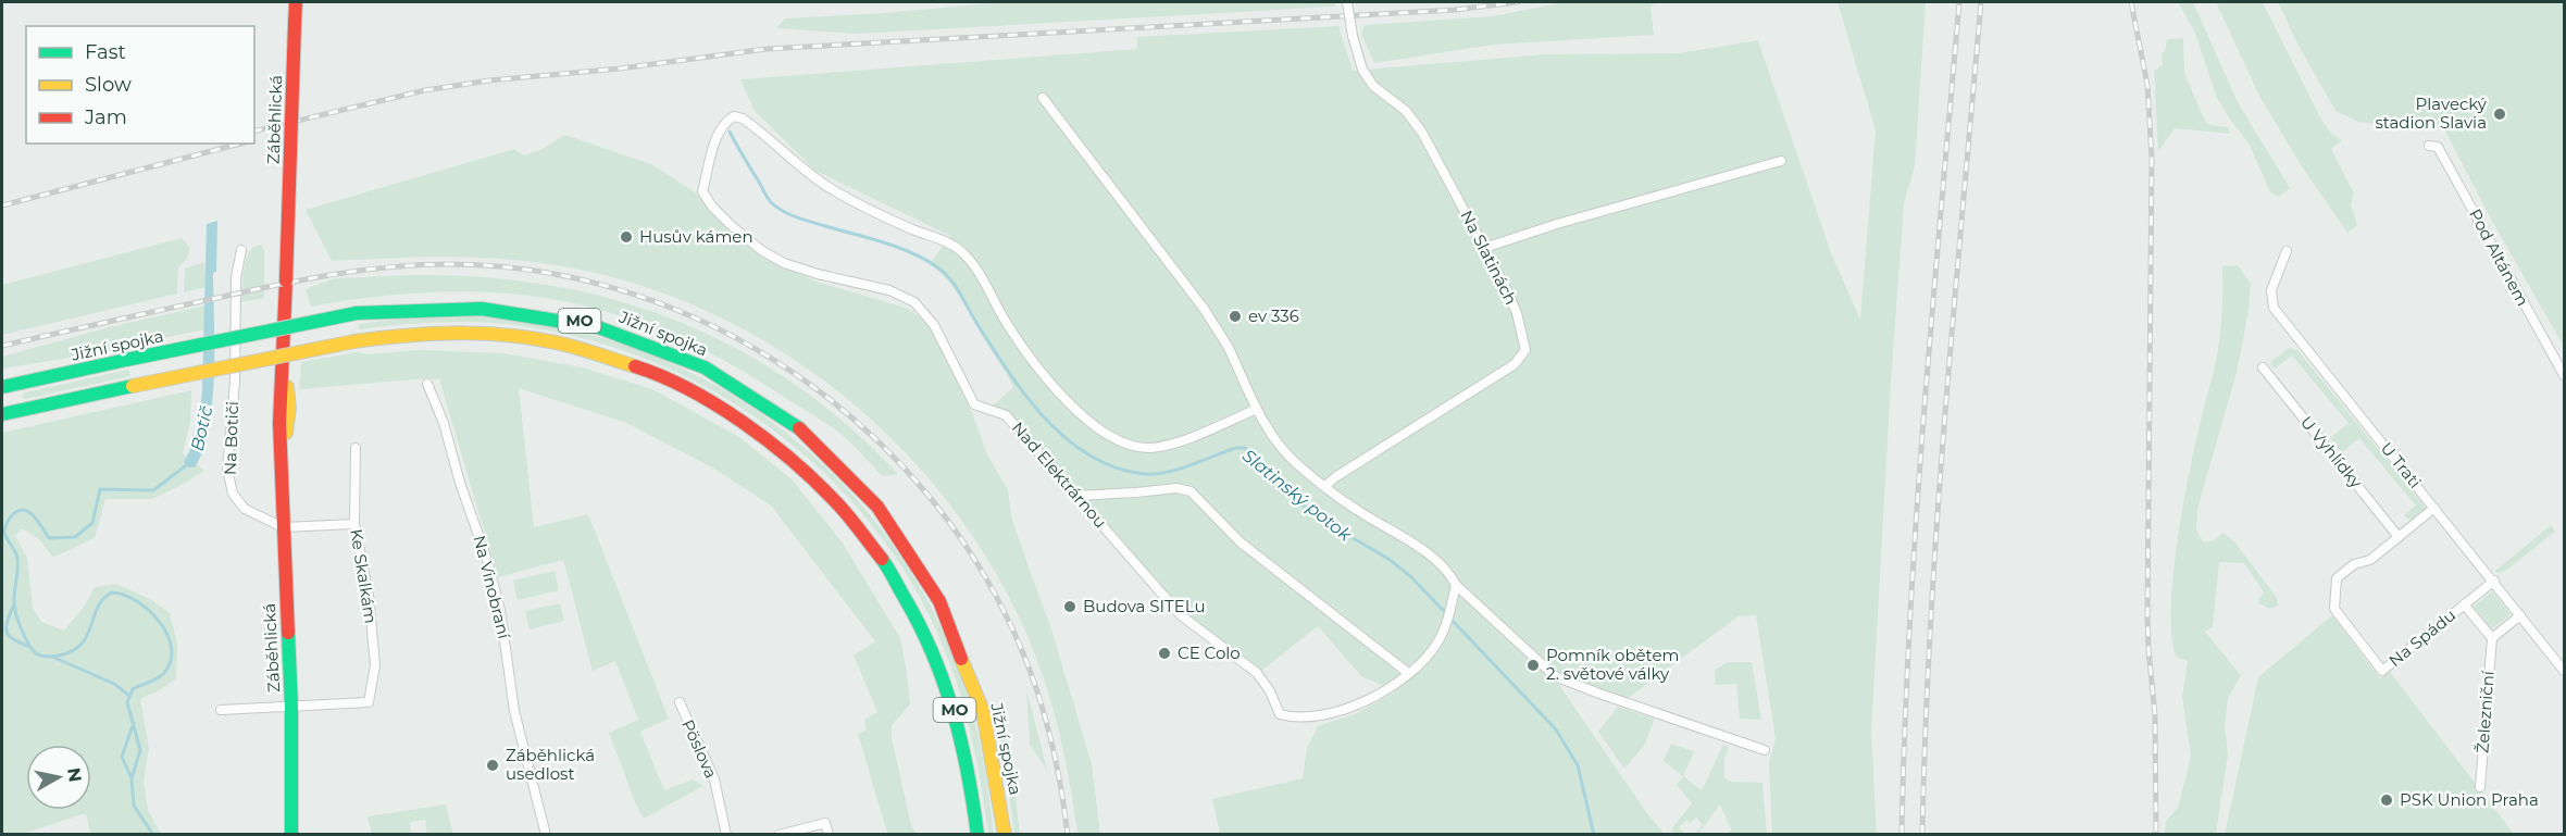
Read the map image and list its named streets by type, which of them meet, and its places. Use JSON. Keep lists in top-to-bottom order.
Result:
{
  "streets": {
    "main road": ["Záběhlická", "MO", "Jižní spojka"],
    "street": [
      "Na Slatinách",
      "Pod Altánem",
      "Na Botiči",
      "U Vyhlídky",
      "U Trati",
      "Nad Elektrárnou",
      "Ke Skalkám",
      "Na Vinobraní",
      "Na Spádu",
      "Železniční",
      "Pöslova"
    ]
  },
  "crossings": [
    ["Záběhlická", "Na Botiči"],
    ["Záběhlická", "Ke Skalkám"],
    ["Na Botiči", "Ke Skalkám"],
    ["U Vyhlídky", "Na Spádu"],
    ["U Trati", "Na Spádu"]
  ],
  "water": ["Botič", "Slatinský potok"],
  "places": [
    "Plavecký stadion Slavia",
    "Husův kámen",
    "ev 336",
    "Budova SITELu",
    "CE Colo",
    "Pomník obětem 2. světové války",
    "Záběhlická usedlost",
    "PSK Union Praha"
  ],
  "legend": ["Fast", "Slow", "Jam"],
  "north": "right"
}
